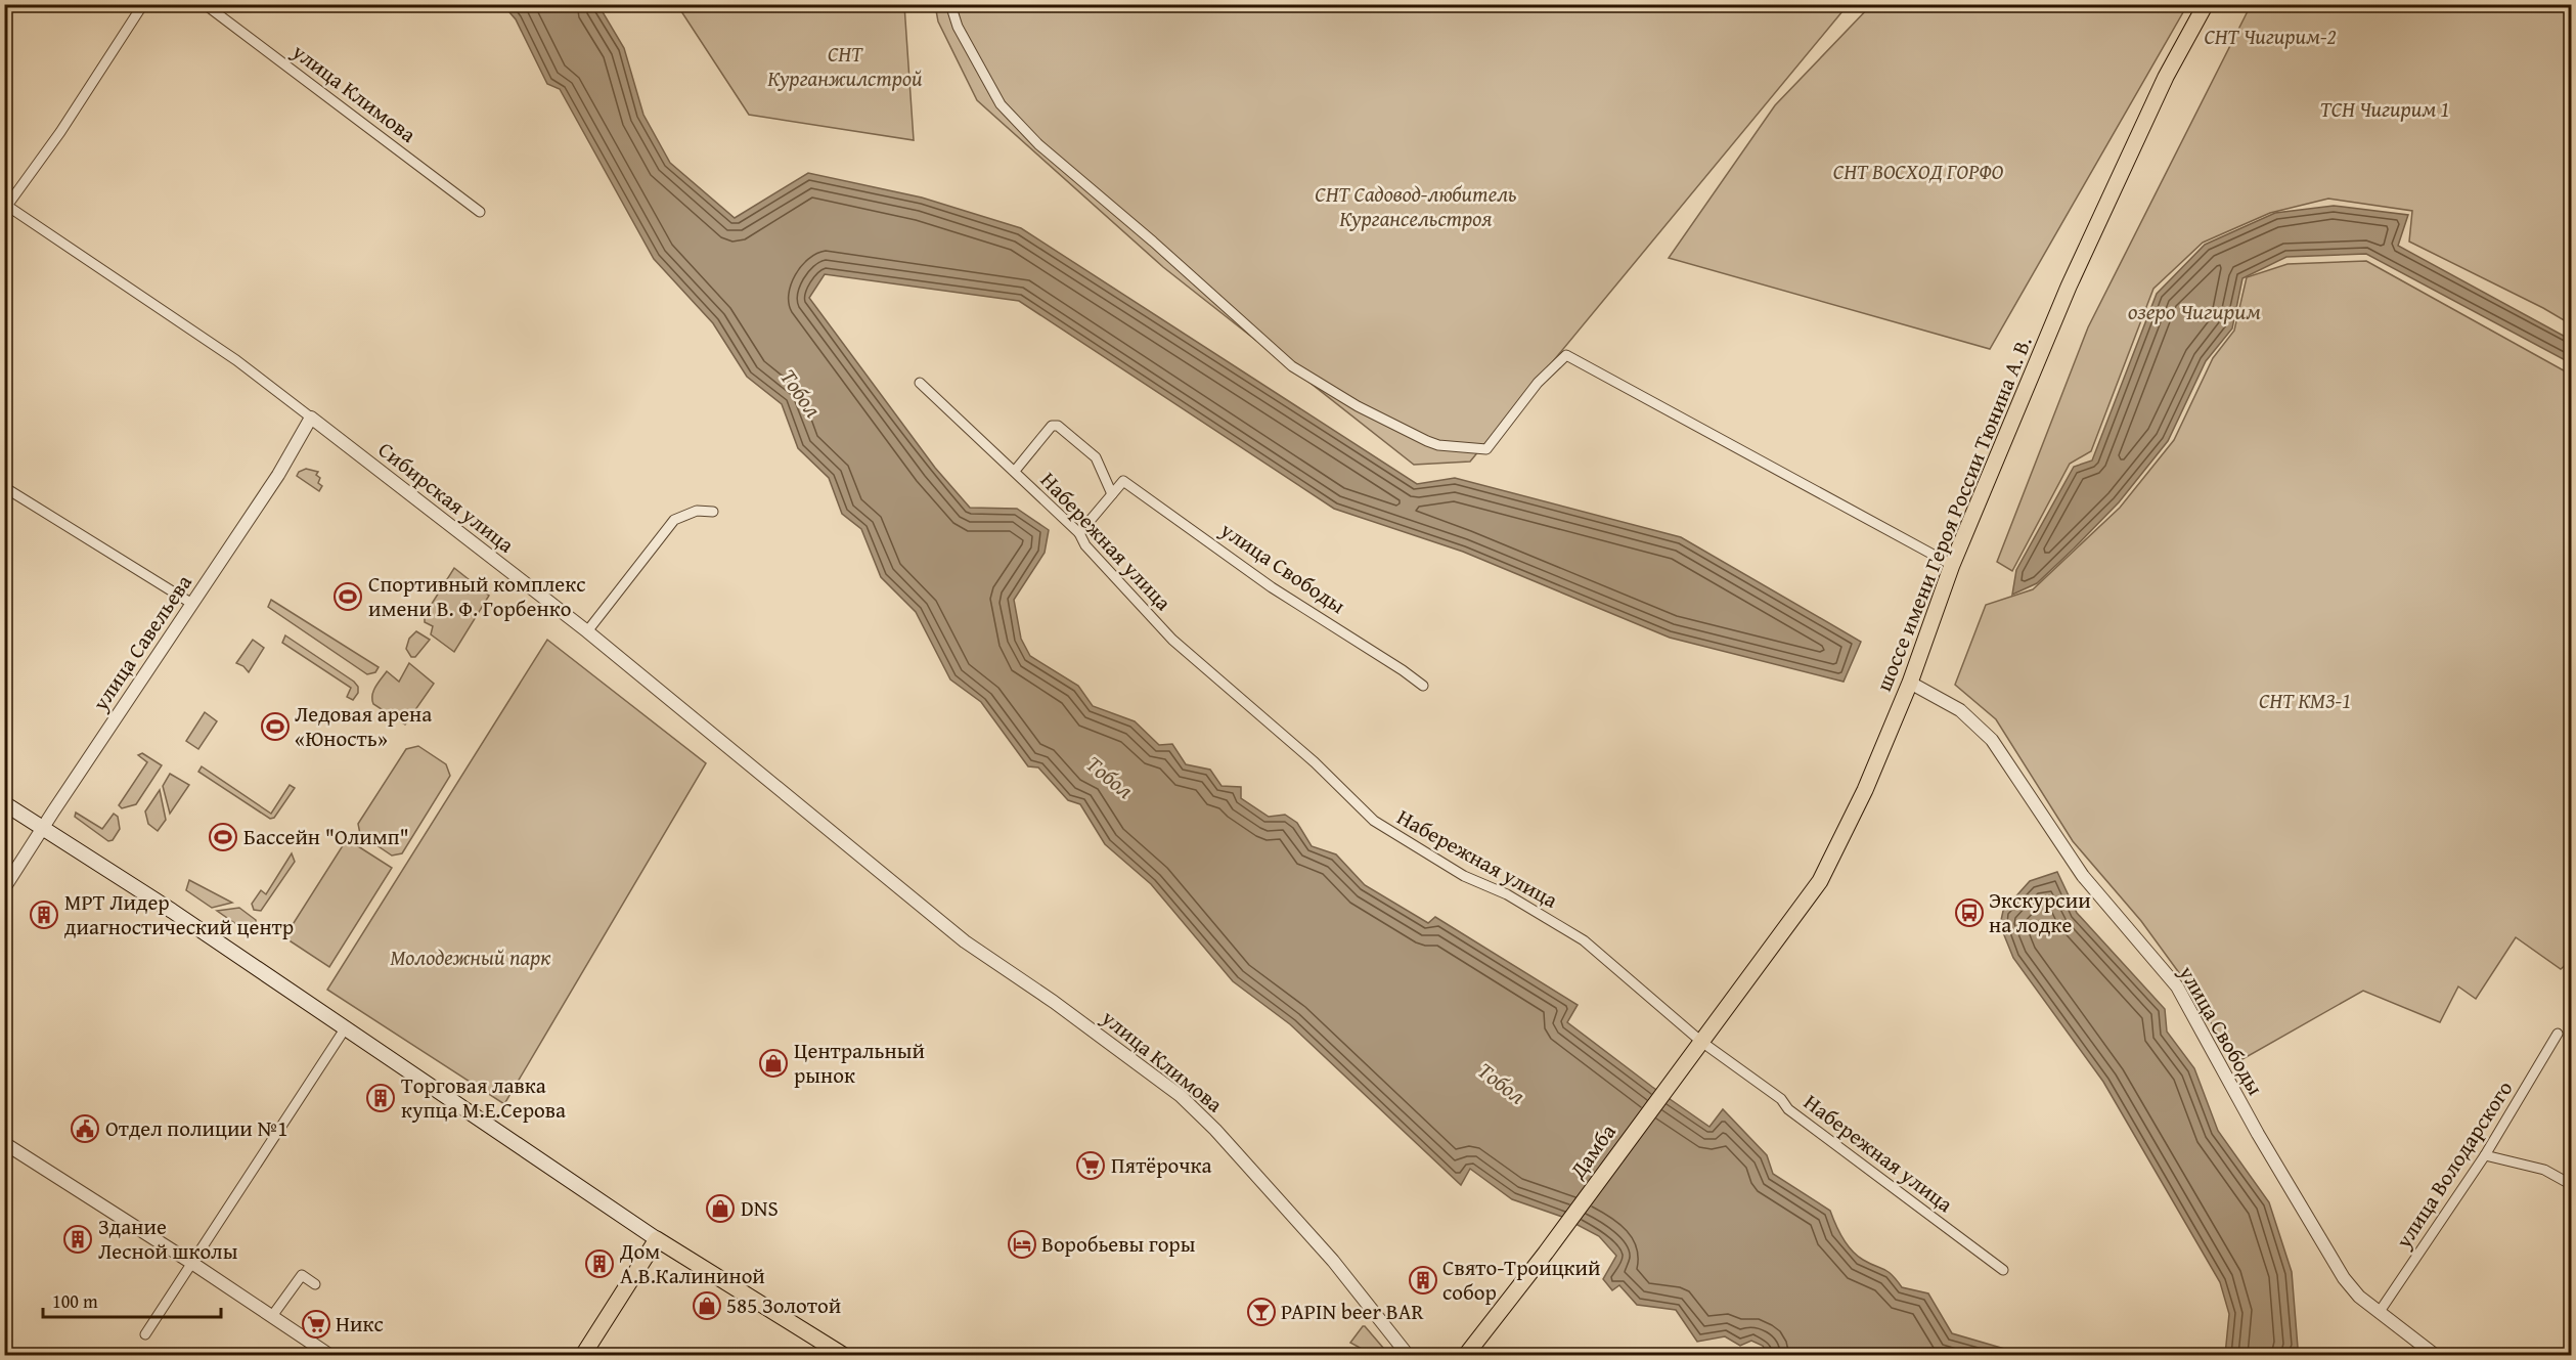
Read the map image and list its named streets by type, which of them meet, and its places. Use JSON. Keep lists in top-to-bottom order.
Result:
{
  "streets": {
    "main road": ["шоссе имени Героя России Тюнина А. В.", "Дамба"],
    "street": [
      "улица Климова",
      "Сибирская улица",
      "Набережная улица",
      "улица Свободы",
      "улица Савельева",
      "улица Володарского"
    ]
  },
  "crossings": [
    ["улица Климова", "Сибирская улица"],
    ["Сибирская улица", "улица Савельева"],
    ["шоссе имени Героя России Тюнина А. В.", "Набережная улица"],
    ["шоссе имени Героя России Тюнина А. В.", "улица Свободы"],
    ["шоссе имени Героя России Тюнина А. В.", "Дамба"],
    ["Набережная улица", "Дамба"],
    ["улица Свободы", "улица Володарского"]
  ],
  "water": ["озеро Чигирим", "Тобол"],
  "parks": [
    "СНТ Чигирим-2",
    "СНТ Курганжилстрой",
    "ТСН Чигирим 1",
    "СНТ ВОСХОД ГОРФО",
    "СНТ Садовод-любитель Кургансельстроя",
    "СНТ КМЗ-1",
    "Молодежный парк"
  ],
  "places": {
    "sports": ["Спортивный комплекс имени В. Ф. Горбенко", "Ледовая арена «Юность»", "Бассейн \"Олимп\""],
    "bus stop": ["Экскурсии на лодке"],
    "building": [
      "МРТ Лидер диагностический центр",
      "Торговая лавка купца М.Е.Серова",
      "Здание Лесной школы",
      "Дом А.В.Калининой",
      "Свято-Троицкий собор"
    ],
    "shop": ["Центральный рынок", "DNS", "585 Золотой"],
    "public building": ["Отдел полиции №1"],
    "supermarket": ["Пятёрочка", "Никс"],
    "hotel": ["Воробьевы горы"],
    "bar": ["PAPIN beer BAR"]
  },
  "scale_bar": "100 m"
}
